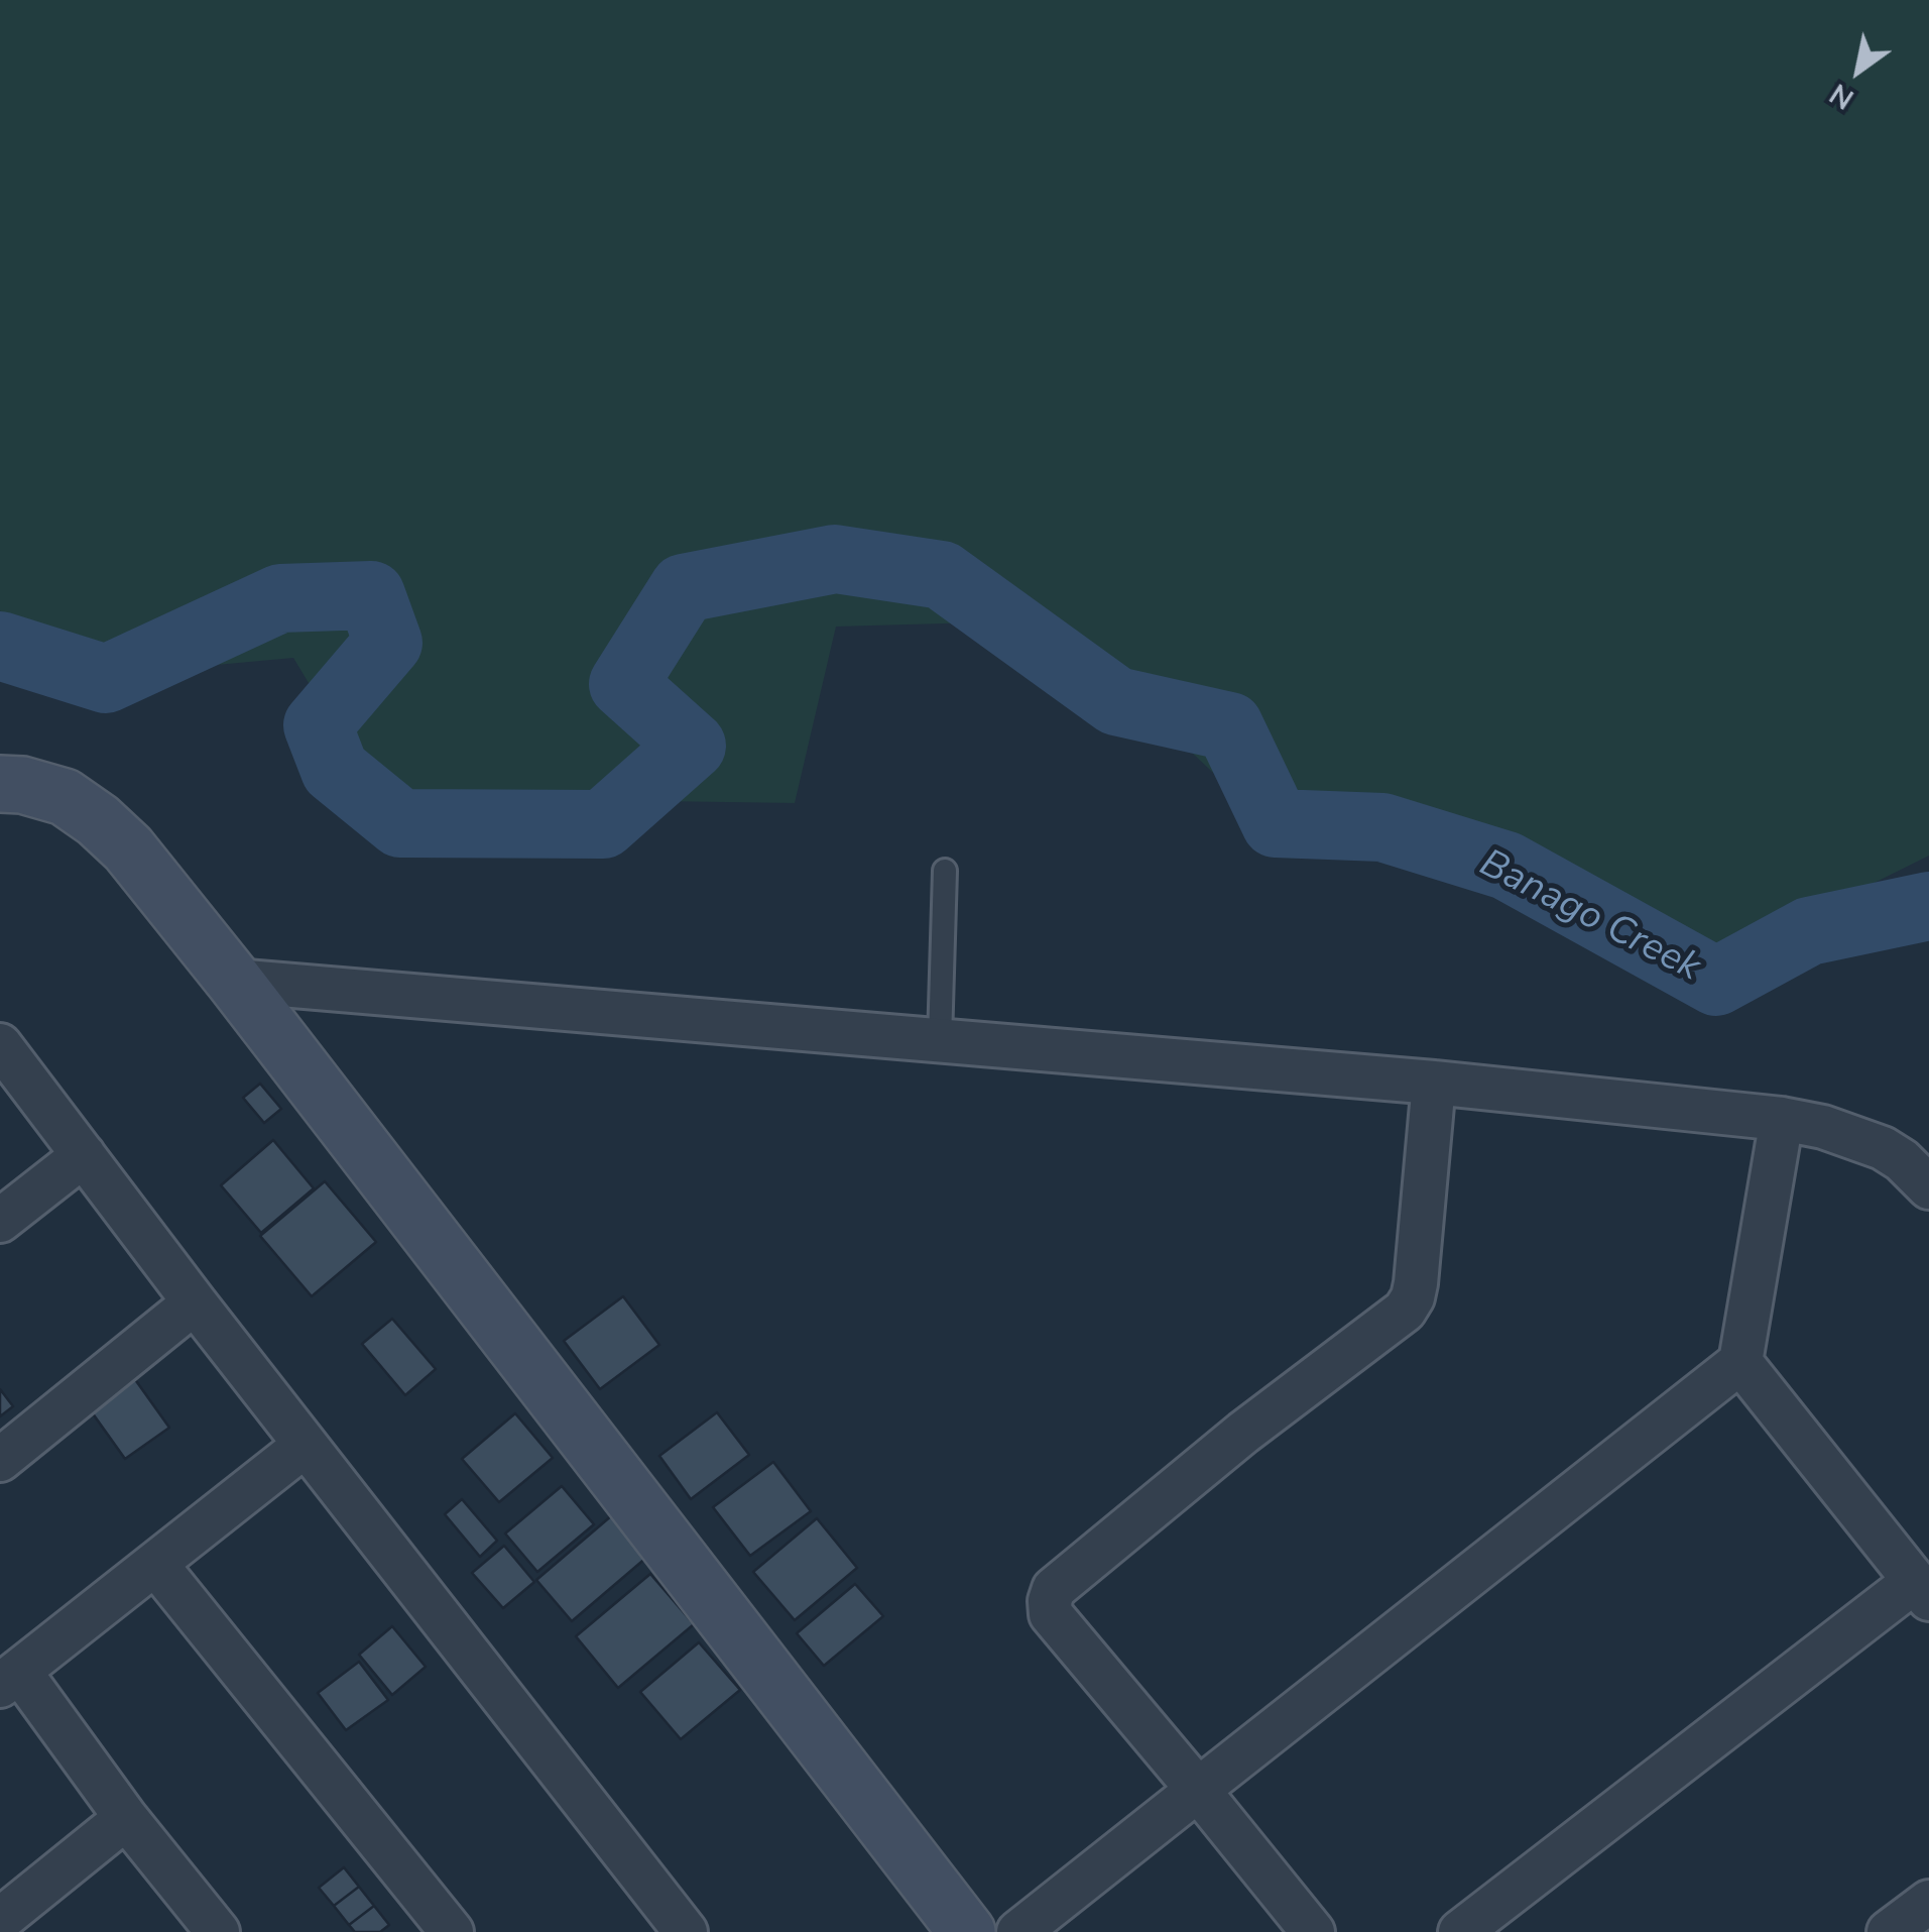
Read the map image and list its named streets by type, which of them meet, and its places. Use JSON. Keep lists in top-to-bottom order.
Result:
{
  "water": ["Banago Creek"],
  "north": "bottom left"
}
